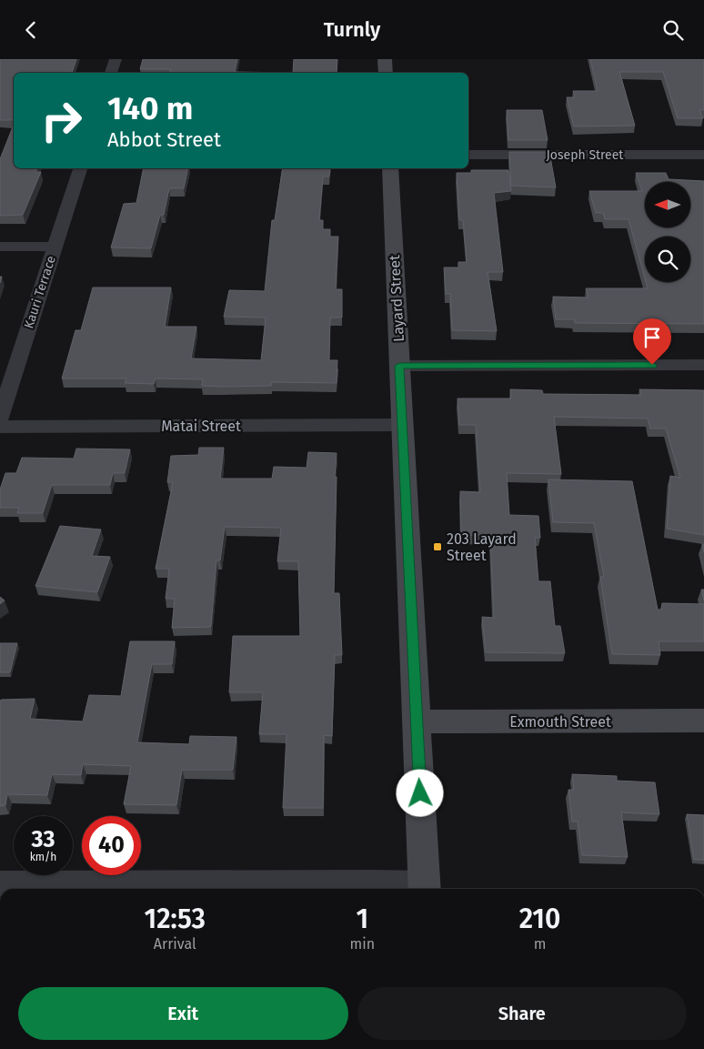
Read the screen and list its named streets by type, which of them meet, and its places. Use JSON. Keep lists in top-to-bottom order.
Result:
{
  "streets": {
    "street": [
      "Joseph Street",
      "Kauri Terrace",
      "Layard Street",
      "Matai Street",
      "Exmouth Street"
    ]
  },
  "crossings": [
    ["Layard Street", "Matai Street"],
    ["Layard Street", "Exmouth Street"]
  ],
  "places": {
    "transit": ["203 Layard Street"]
  },
  "north": "left",
  "page": {
    "header": "Turnly",
    "turn": ["140 m", "Abbot Street"],
    "speed": "33 km/h",
    "limit": "40",
    "eta": [
      "12:53",
      "Arrival",
      "1",
      "min",
      "210",
      "m"
    ],
    "buttons": ["Exit", "Share"]
  }
}
